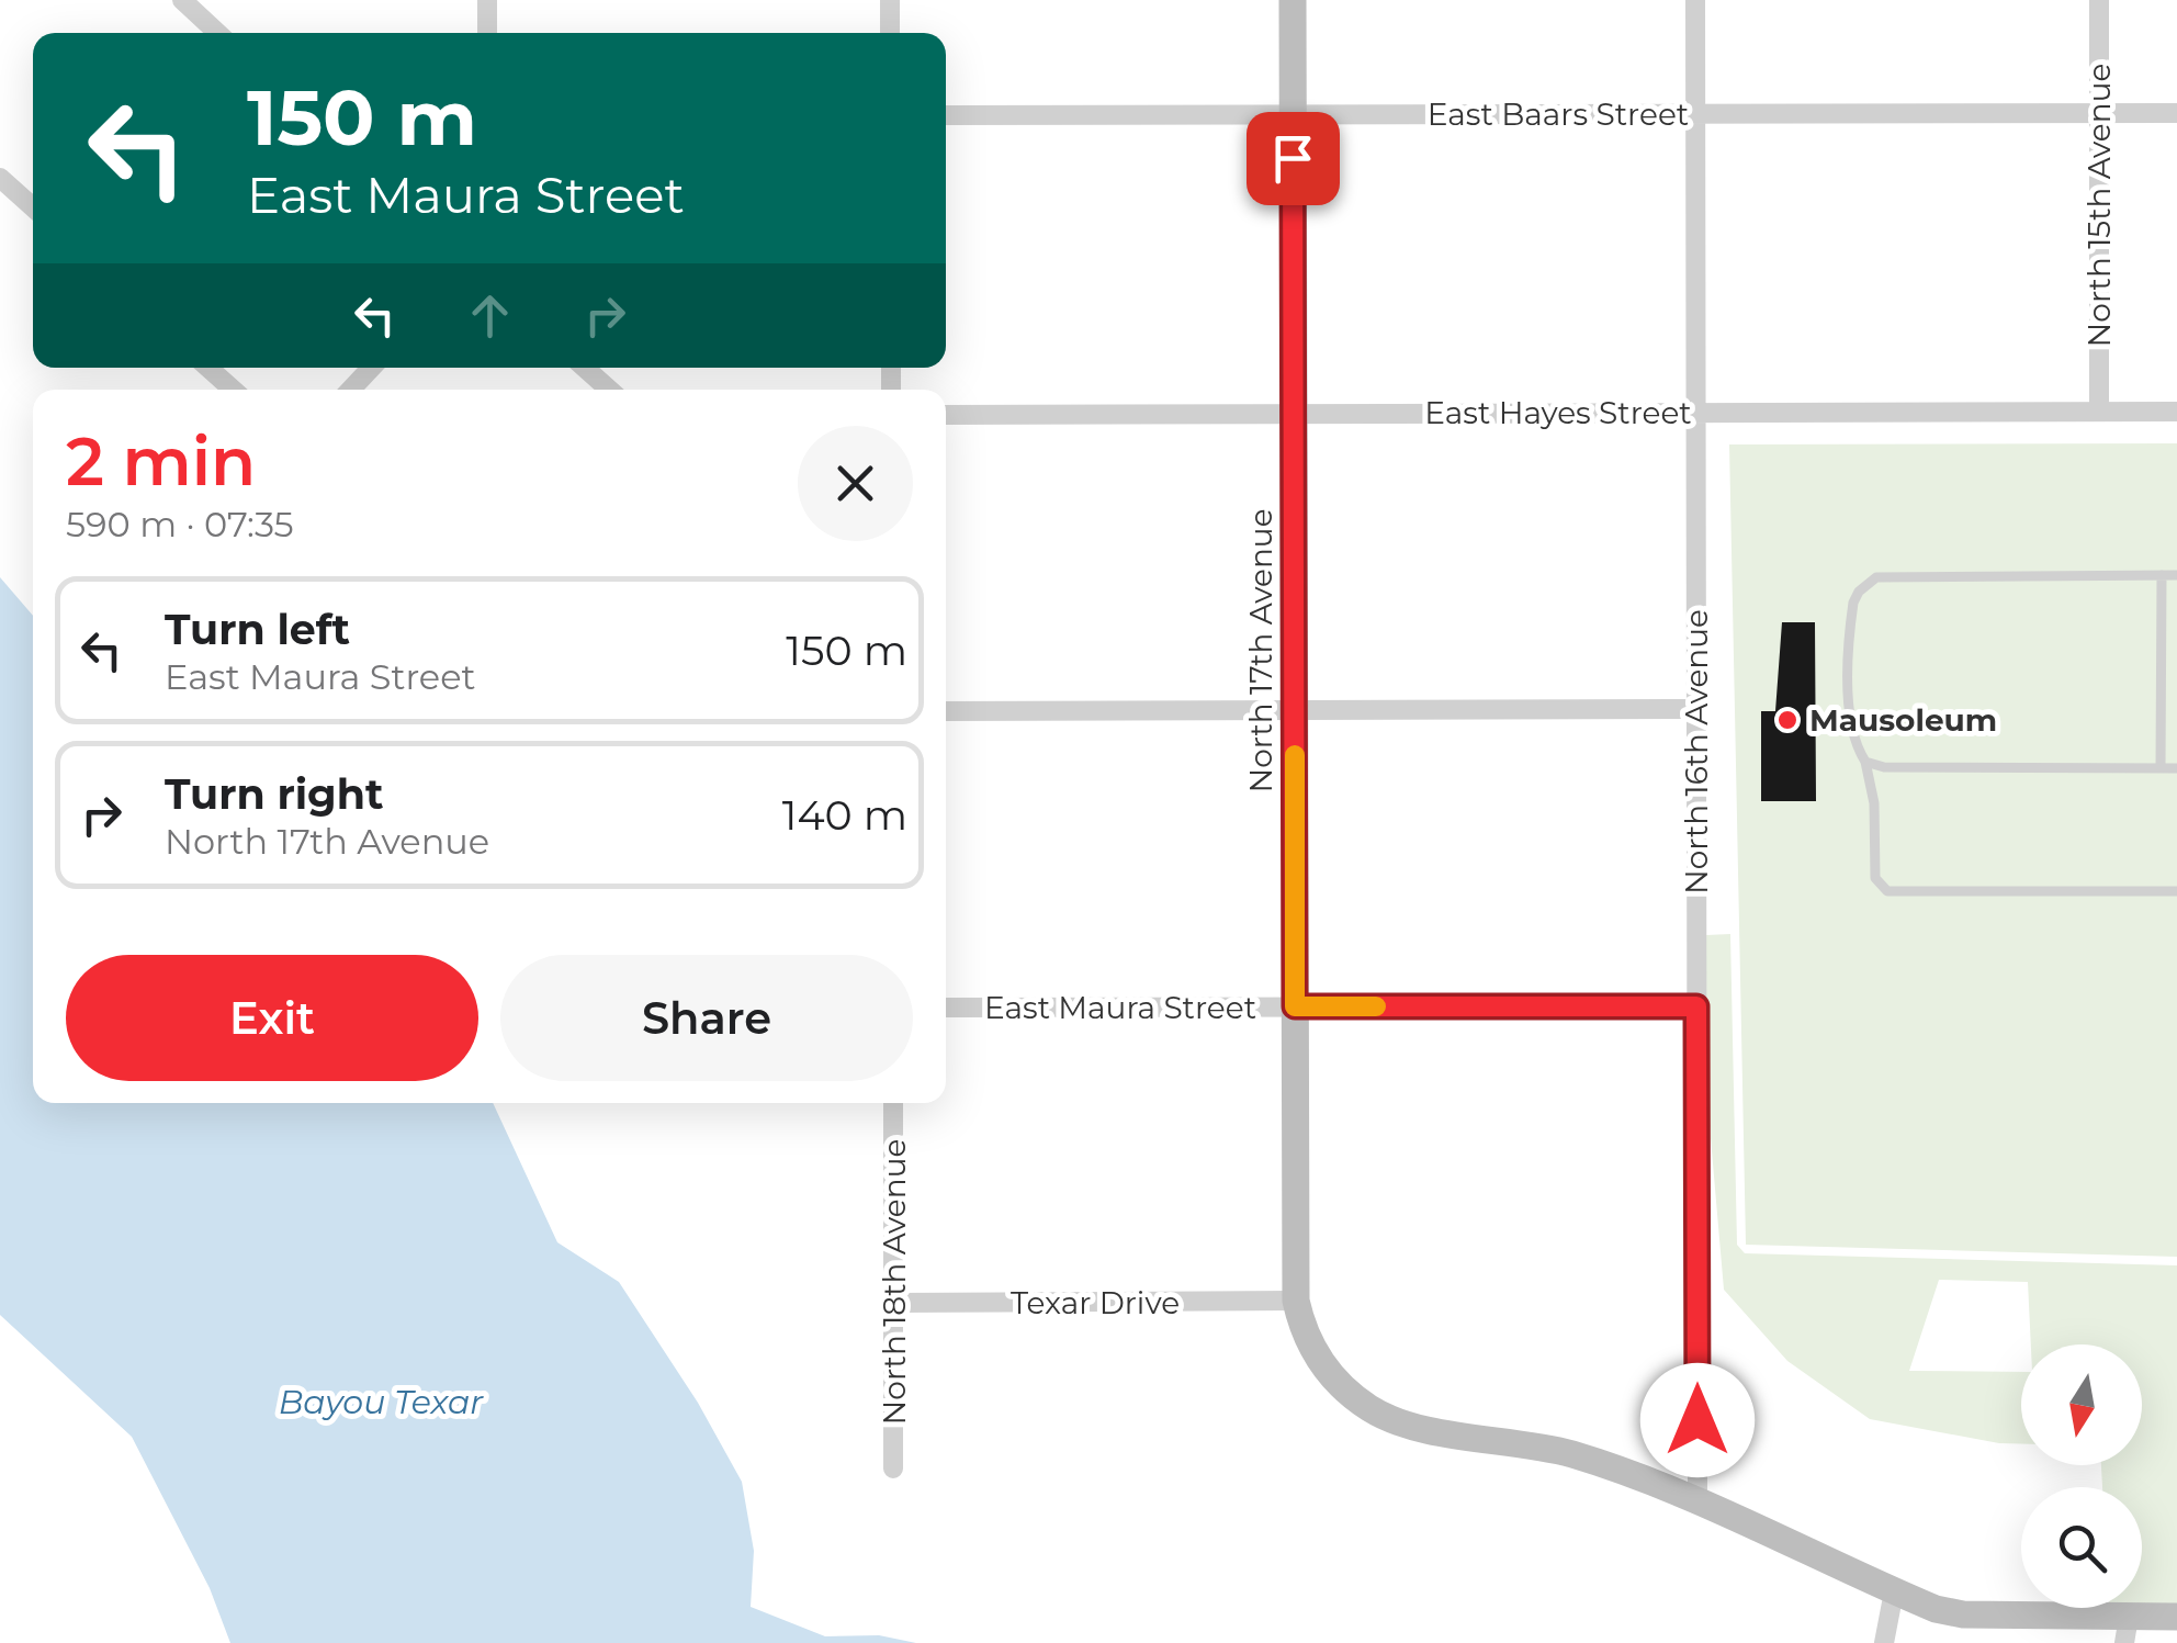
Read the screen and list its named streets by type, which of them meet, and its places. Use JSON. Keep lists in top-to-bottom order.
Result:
{
  "streets": {
    "street": [
      "East Baars Street",
      "North 15th Avenue",
      "East Hayes Street",
      "North 17th Avenue",
      "North 16th Avenue",
      "East Maura Street",
      "North 18th Avenue",
      "Texar Drive"
    ]
  },
  "crossings": [
    ["East Baars Street", "North 15th Avenue"],
    ["East Baars Street", "North 17th Avenue"],
    ["East Baars Street", "North 16th Avenue"],
    ["North 15th Avenue", "East Hayes Street"],
    ["East Hayes Street", "North 17th Avenue"],
    ["East Hayes Street", "North 16th Avenue"],
    ["North 17th Avenue", "East Maura Street"],
    ["North 17th Avenue", "Texar Drive"],
    ["North 16th Avenue", "East Maura Street"],
    ["North 18th Avenue", "Texar Drive"]
  ],
  "water": ["Bayou Texar"],
  "places": ["Mausoleum"],
  "north": "bottom",
  "page": {
    "turn": ["150 m", "East Maura Street"],
    "heading": ["2 min", "590 m · 07:35"],
    "list": [
      {
        "name": "Turn left",
        "note": "East Maura Street",
        "value": "150 m"
      },
      {
        "name": "Turn right",
        "note": "North 17th Avenue",
        "value": "140 m"
      }
    ],
    "buttons": ["Exit", "Share"]
  }
}
